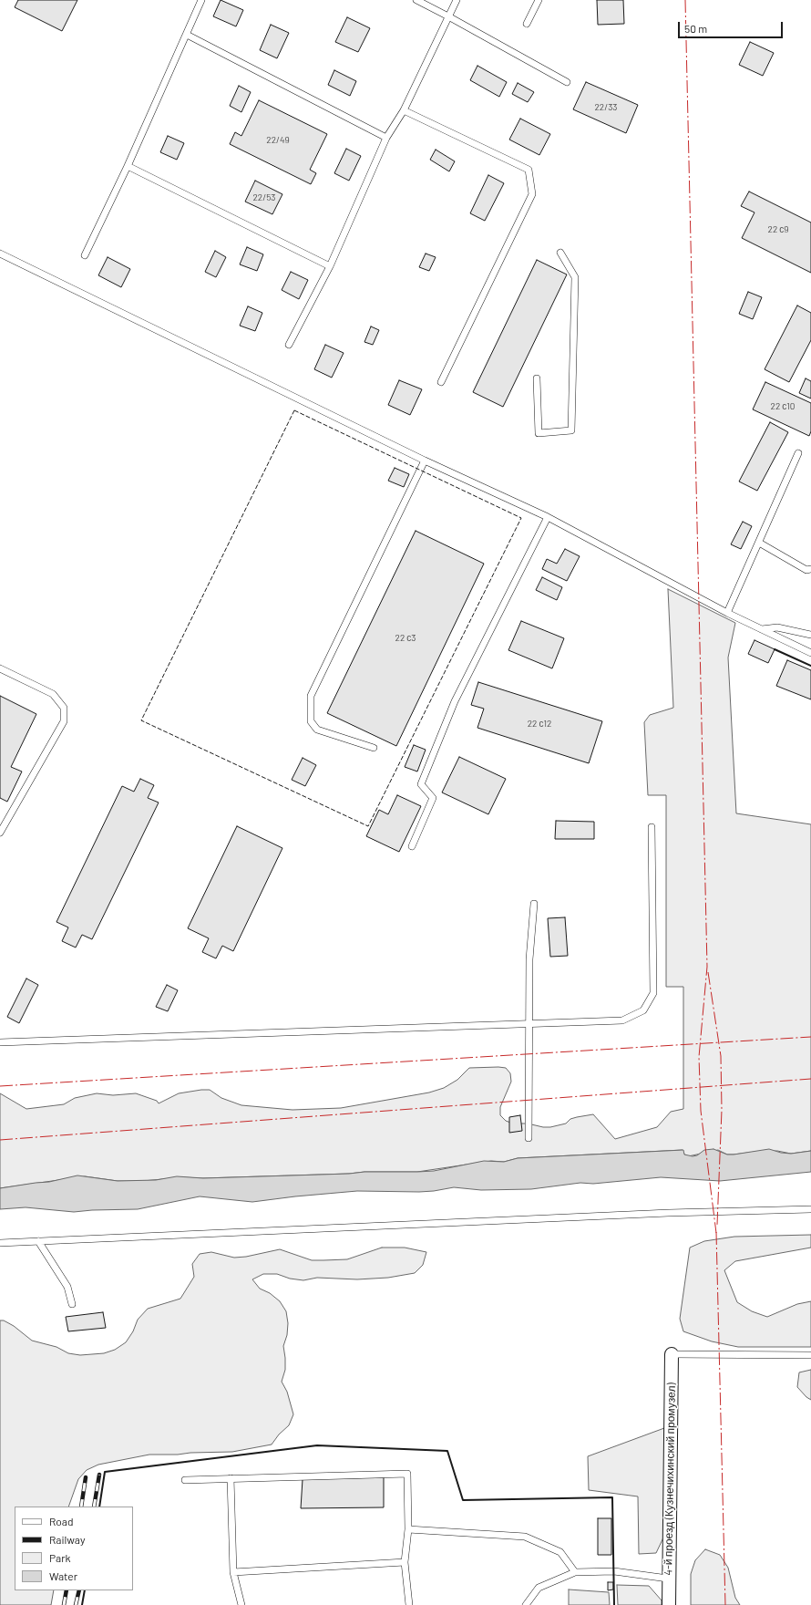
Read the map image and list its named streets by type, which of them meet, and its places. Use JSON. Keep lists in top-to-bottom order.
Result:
{
  "streets": {
    "street": ["4-й проезд (Кузнечихинский промузел)"]
  },
  "house_numbers": [
    "22/33",
    "22/49",
    "22/53",
    "22 с9",
    "22 с10",
    "22 с3",
    "22 с12"
  ],
  "legend": [
    "Road",
    "Railway",
    "Park",
    "Water"
  ],
  "scale_bar": "50 m"
}
